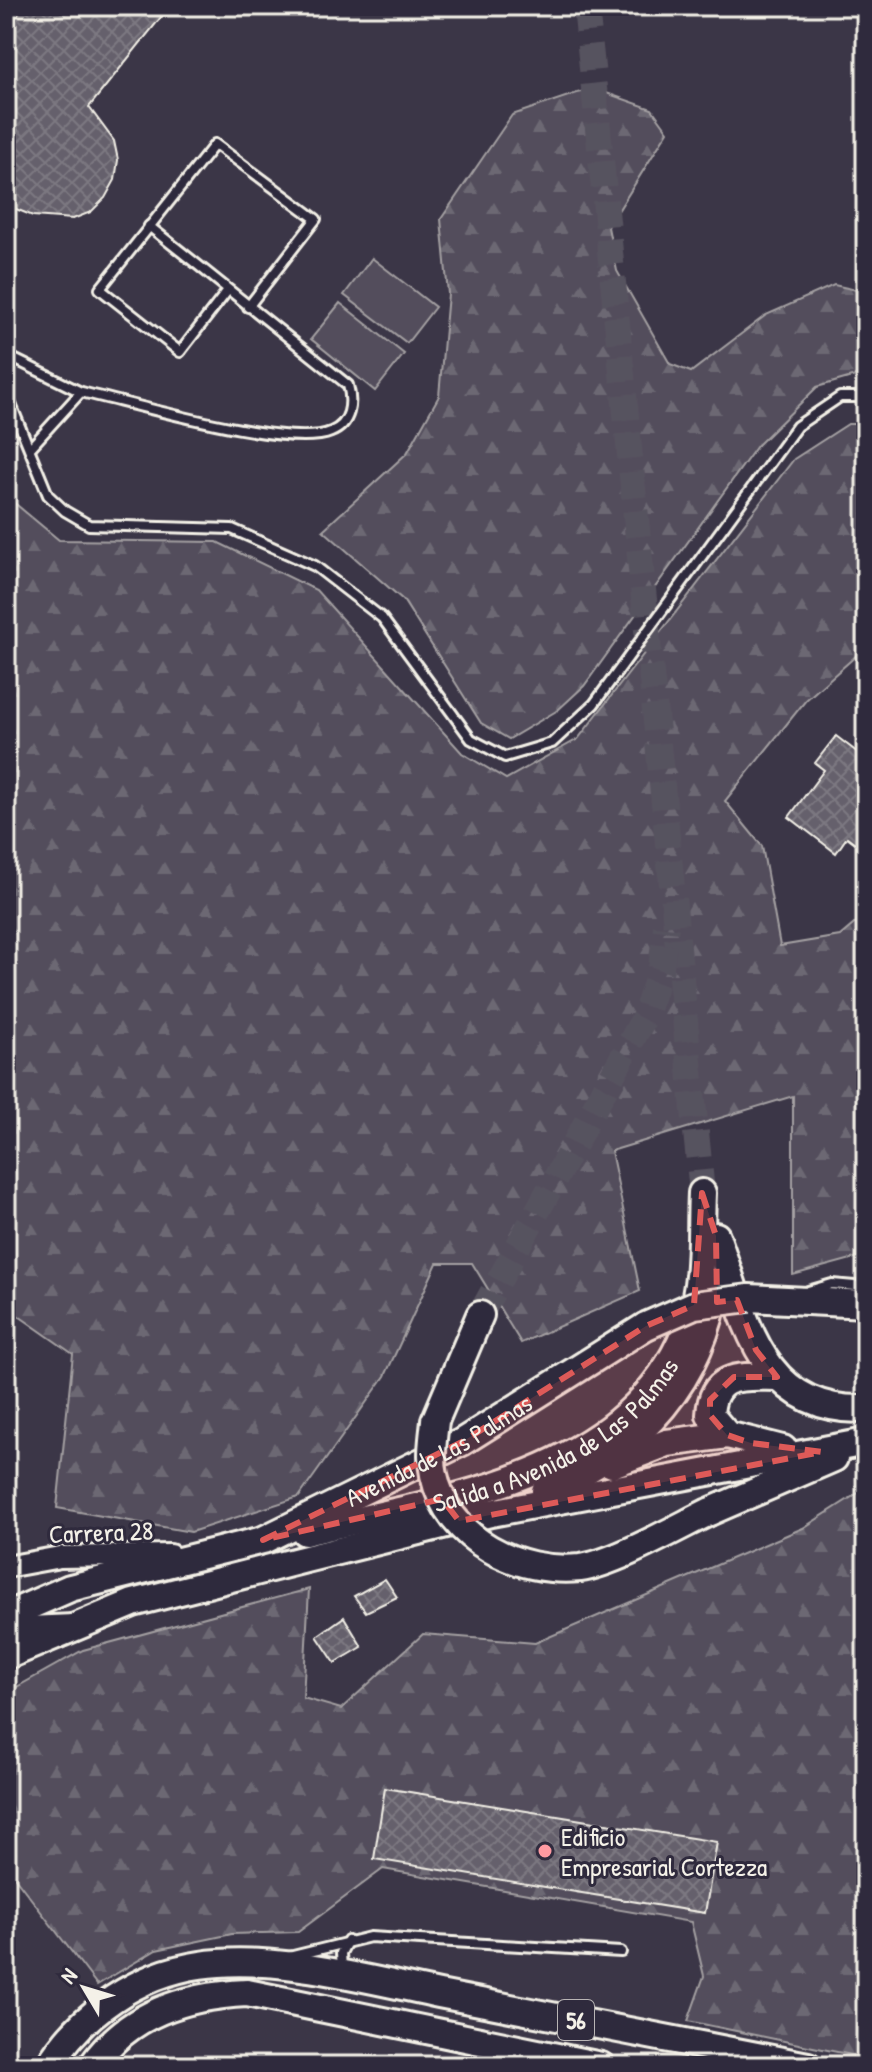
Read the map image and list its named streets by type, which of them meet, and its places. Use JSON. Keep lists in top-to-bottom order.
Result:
{
  "streets": {
    "main road": ["Salida a Avenida de Las Palmas", "Avenida de Las Palmas", "56"],
    "street": ["Carrera 28"]
  },
  "crossings": [
    ["Salida a Avenida de Las Palmas", "Avenida de Las Palmas"],
    ["Avenida de Las Palmas", "Carrera 28"]
  ],
  "places": ["Edificio Empresarial Cortezza"],
  "north": "top left"
}
